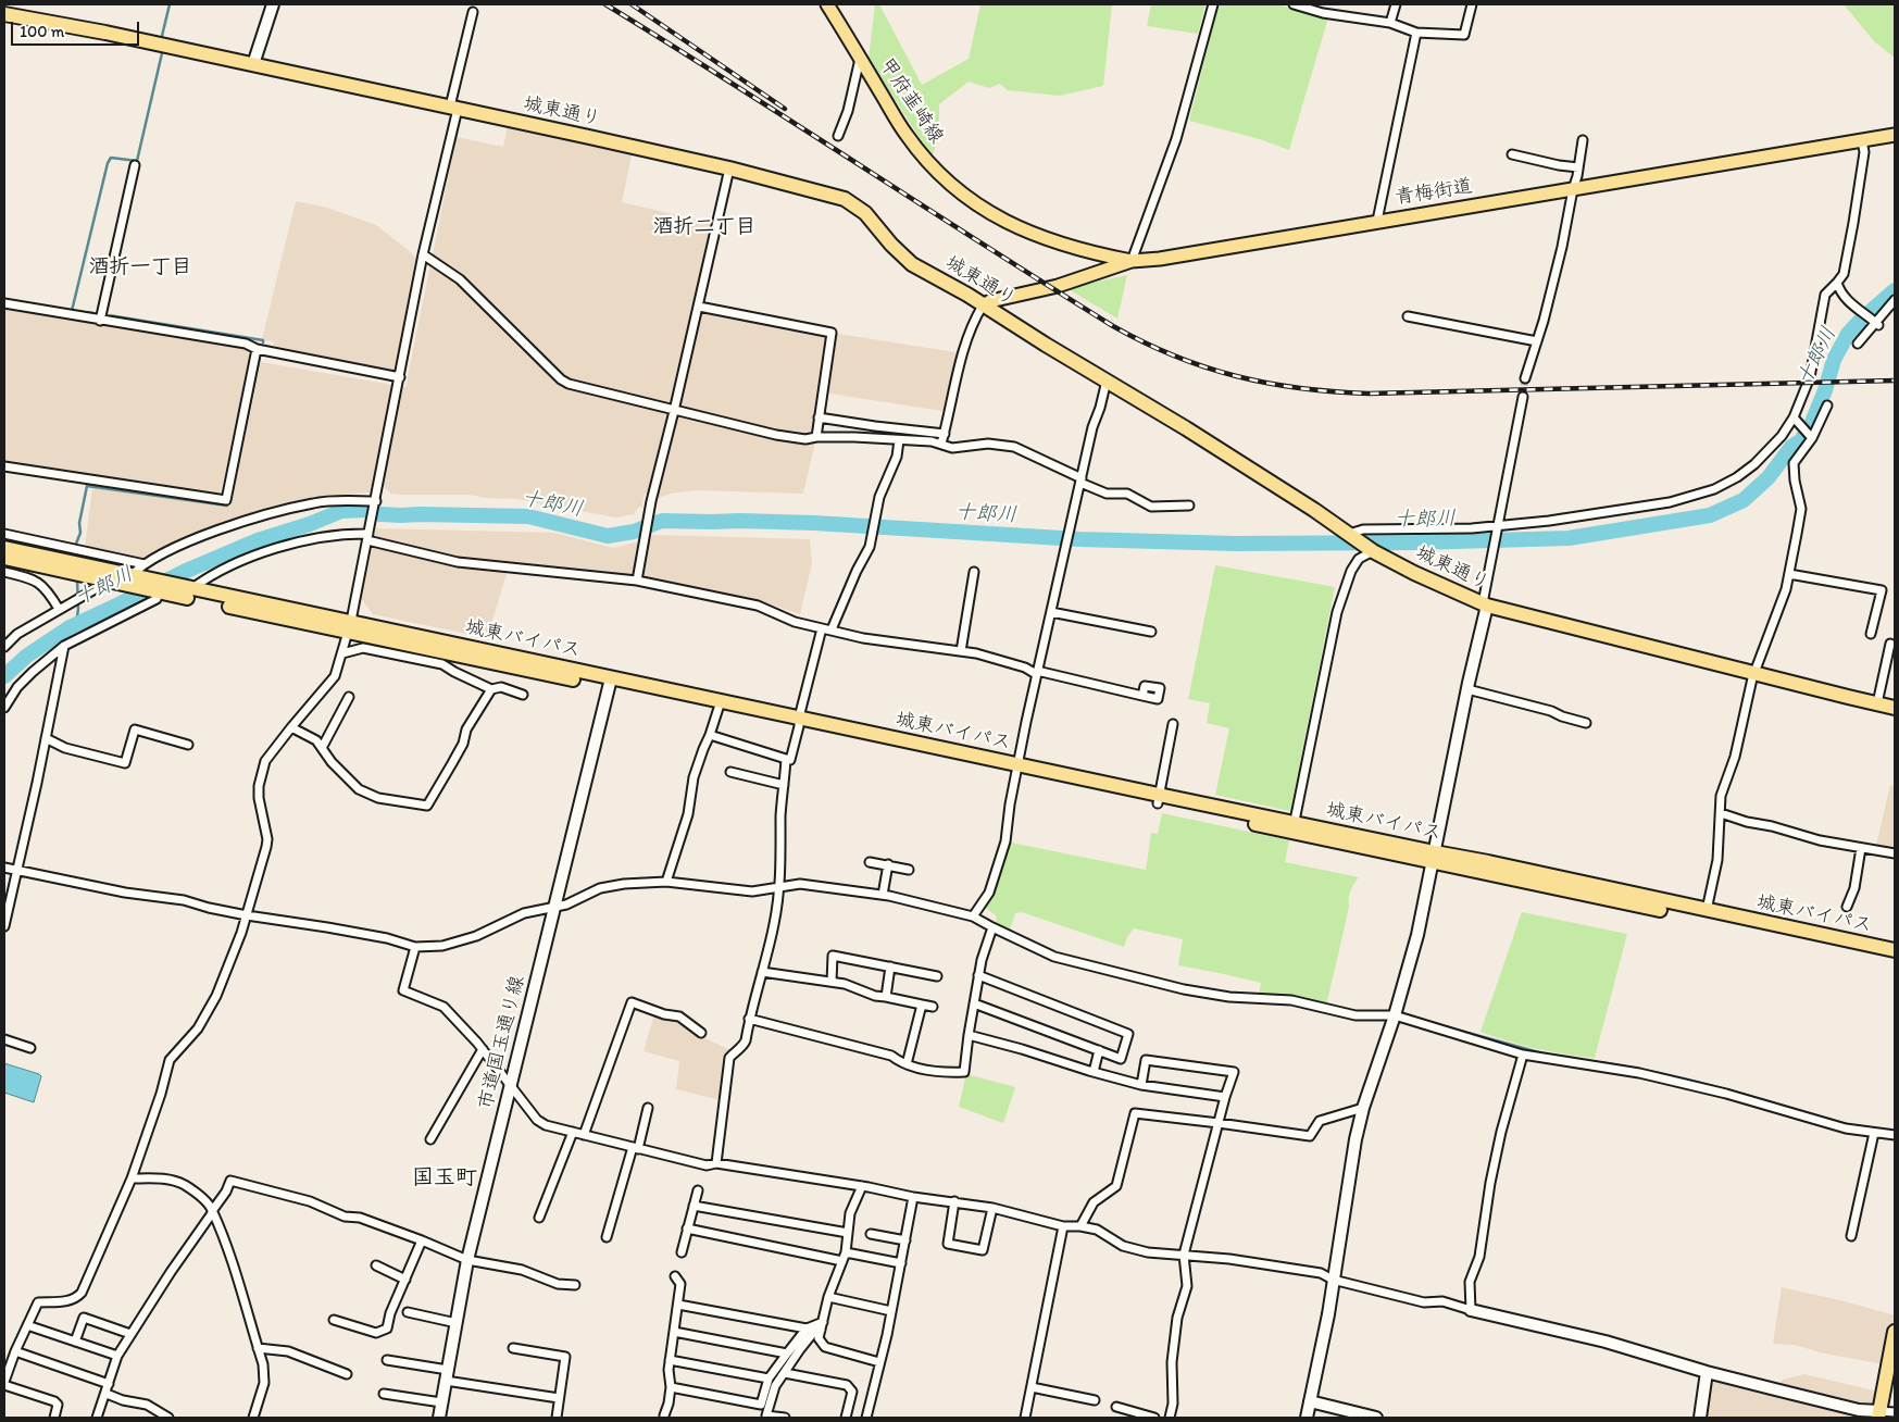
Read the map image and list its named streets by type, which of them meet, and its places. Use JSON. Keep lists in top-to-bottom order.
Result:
{
  "streets": {
    "highway": ["城東通り", "城東バイパス"],
    "main road": ["甲府韮崎線", "青梅街道"],
    "street": ["市道国玉通り線"]
  },
  "crossings": [
    ["甲府韮崎線", "青梅街道"],
    ["城東通り", "青梅街道"],
    ["城東バイパス", "市道国玉通り線"]
  ],
  "districts": ["酒折二丁目", "酒折一丁目", "国玉町"],
  "water": ["十郎川"],
  "scale_bar": "100 m"
}
